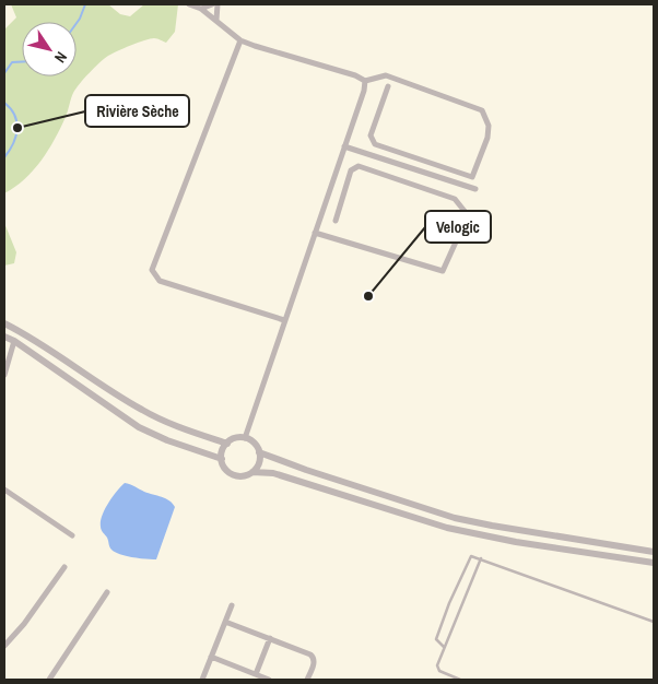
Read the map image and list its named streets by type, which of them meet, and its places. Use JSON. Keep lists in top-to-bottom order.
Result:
{
  "places": ["Rivière Sèche", "Velogic"],
  "north": "bottom right"
}
